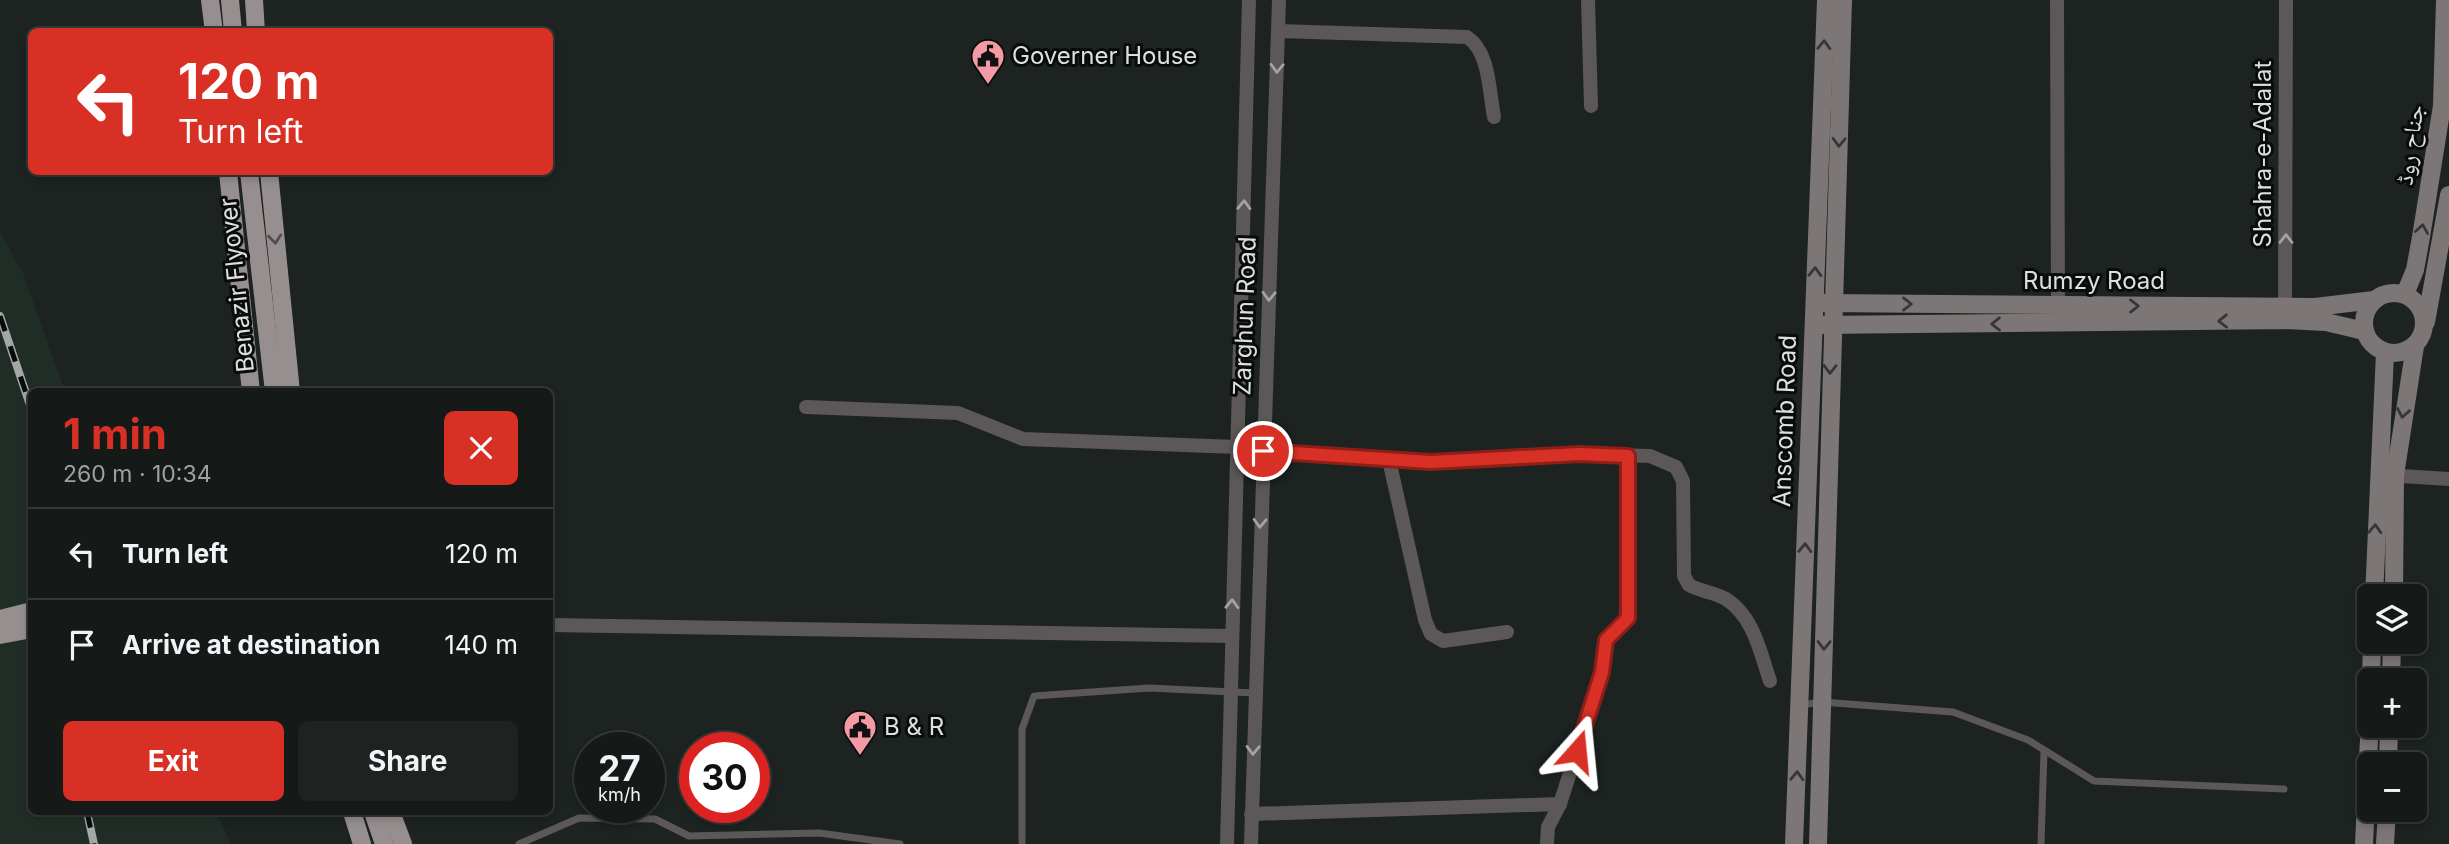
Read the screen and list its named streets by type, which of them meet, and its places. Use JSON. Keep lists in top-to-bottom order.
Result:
{
  "streets": {
    "main road": ["Benazir Flyover"],
    "street": [
      "جناح روڈ",
      "Shahra-e-Adalat",
      "Rumzy Road",
      "Zarghun Road",
      "Anscomb Road"
    ]
  },
  "crossings": [
    ["جناح روڈ", "Rumzy Road"],
    ["Shahra-e-Adalat", "Rumzy Road"],
    ["Rumzy Road", "Anscomb Road"]
  ],
  "one_way": ["Shahra-e-Adalat"],
  "places": {
    "public building": ["Governer House", "B & R"]
  },
  "page": {
    "turn": ["120 m", "Turn left"],
    "heading": ["1 min", "260 m · 10:34"],
    "list": [
      {
        "name": "Turn left",
        "value": "120 m"
      },
      {
        "name": "Arrive at destination",
        "value": "140 m"
      }
    ],
    "map_buttons": ["+", "−"],
    "buttons": ["Exit", "Share"],
    "speed": "27 km/h",
    "limit": "30"
  }
}
